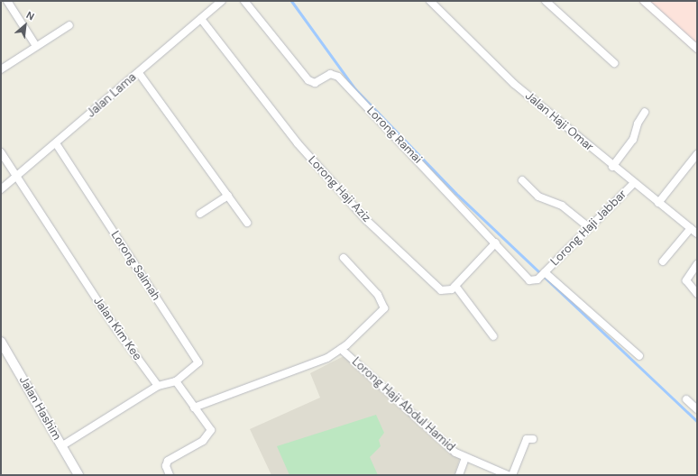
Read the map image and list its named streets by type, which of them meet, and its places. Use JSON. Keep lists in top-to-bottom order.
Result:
{
  "streets": {
    "street": [
      "Jalan Lama",
      "Jalan Haji Omar",
      "Lorong Ramai",
      "Lorong Haji Aziz",
      "Lorong Haji Jabbar",
      "Lorong Salmah",
      "Jalan Kim Kee",
      "Lorong Haji Abdul Hamid",
      "Jalan Hashim"
    ]
  },
  "crossings": [
    ["Jalan Lama", "Lorong Haji Aziz"],
    ["Jalan Lama", "Lorong Salmah"],
    ["Jalan Lama", "Jalan Kim Kee"],
    ["Jalan Haji Omar", "Lorong Haji Jabbar"],
    ["Lorong Ramai", "Lorong Haji Jabbar"]
  ],
  "north": "top right"
}
